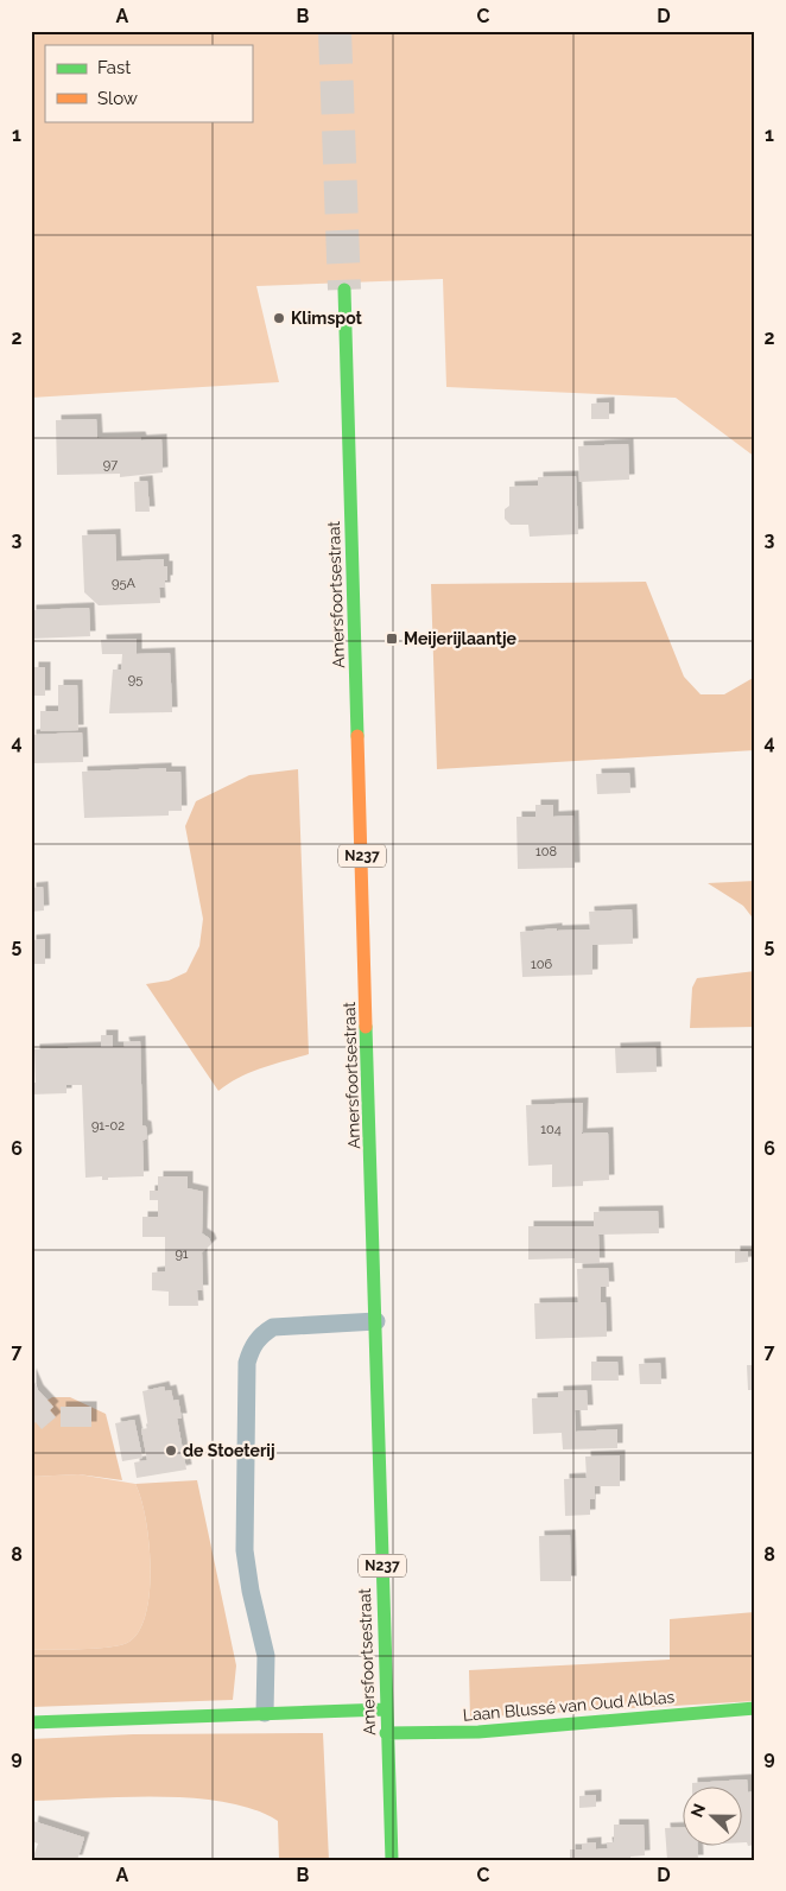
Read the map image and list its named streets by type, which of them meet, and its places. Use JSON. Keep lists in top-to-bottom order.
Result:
{
  "streets": {
    "main road": ["Amersfoortsestraat", "N237", "Laan Blussé van Oud Alblas"]
  },
  "crossings": [
    ["Amersfoortsestraat", "Laan Blussé van Oud Alblas"]
  ],
  "places": {
    "other": ["Klimspot", "de Stoeterij"],
    "transit": ["Meijerijlaantje"]
  },
  "house_numbers": [
    "97",
    "95A",
    "95",
    "108",
    "106",
    "91-02",
    "104",
    "91"
  ],
  "legend": ["Fast", "Slow"],
  "north": "left",
  "grid": {
    "columns": [
      "A",
      "B",
      "C",
      "D"
    ],
    "rows": [
      "1",
      "2",
      "3",
      "4",
      "5",
      "6",
      "7",
      "8",
      "9"
    ]
  }
}
